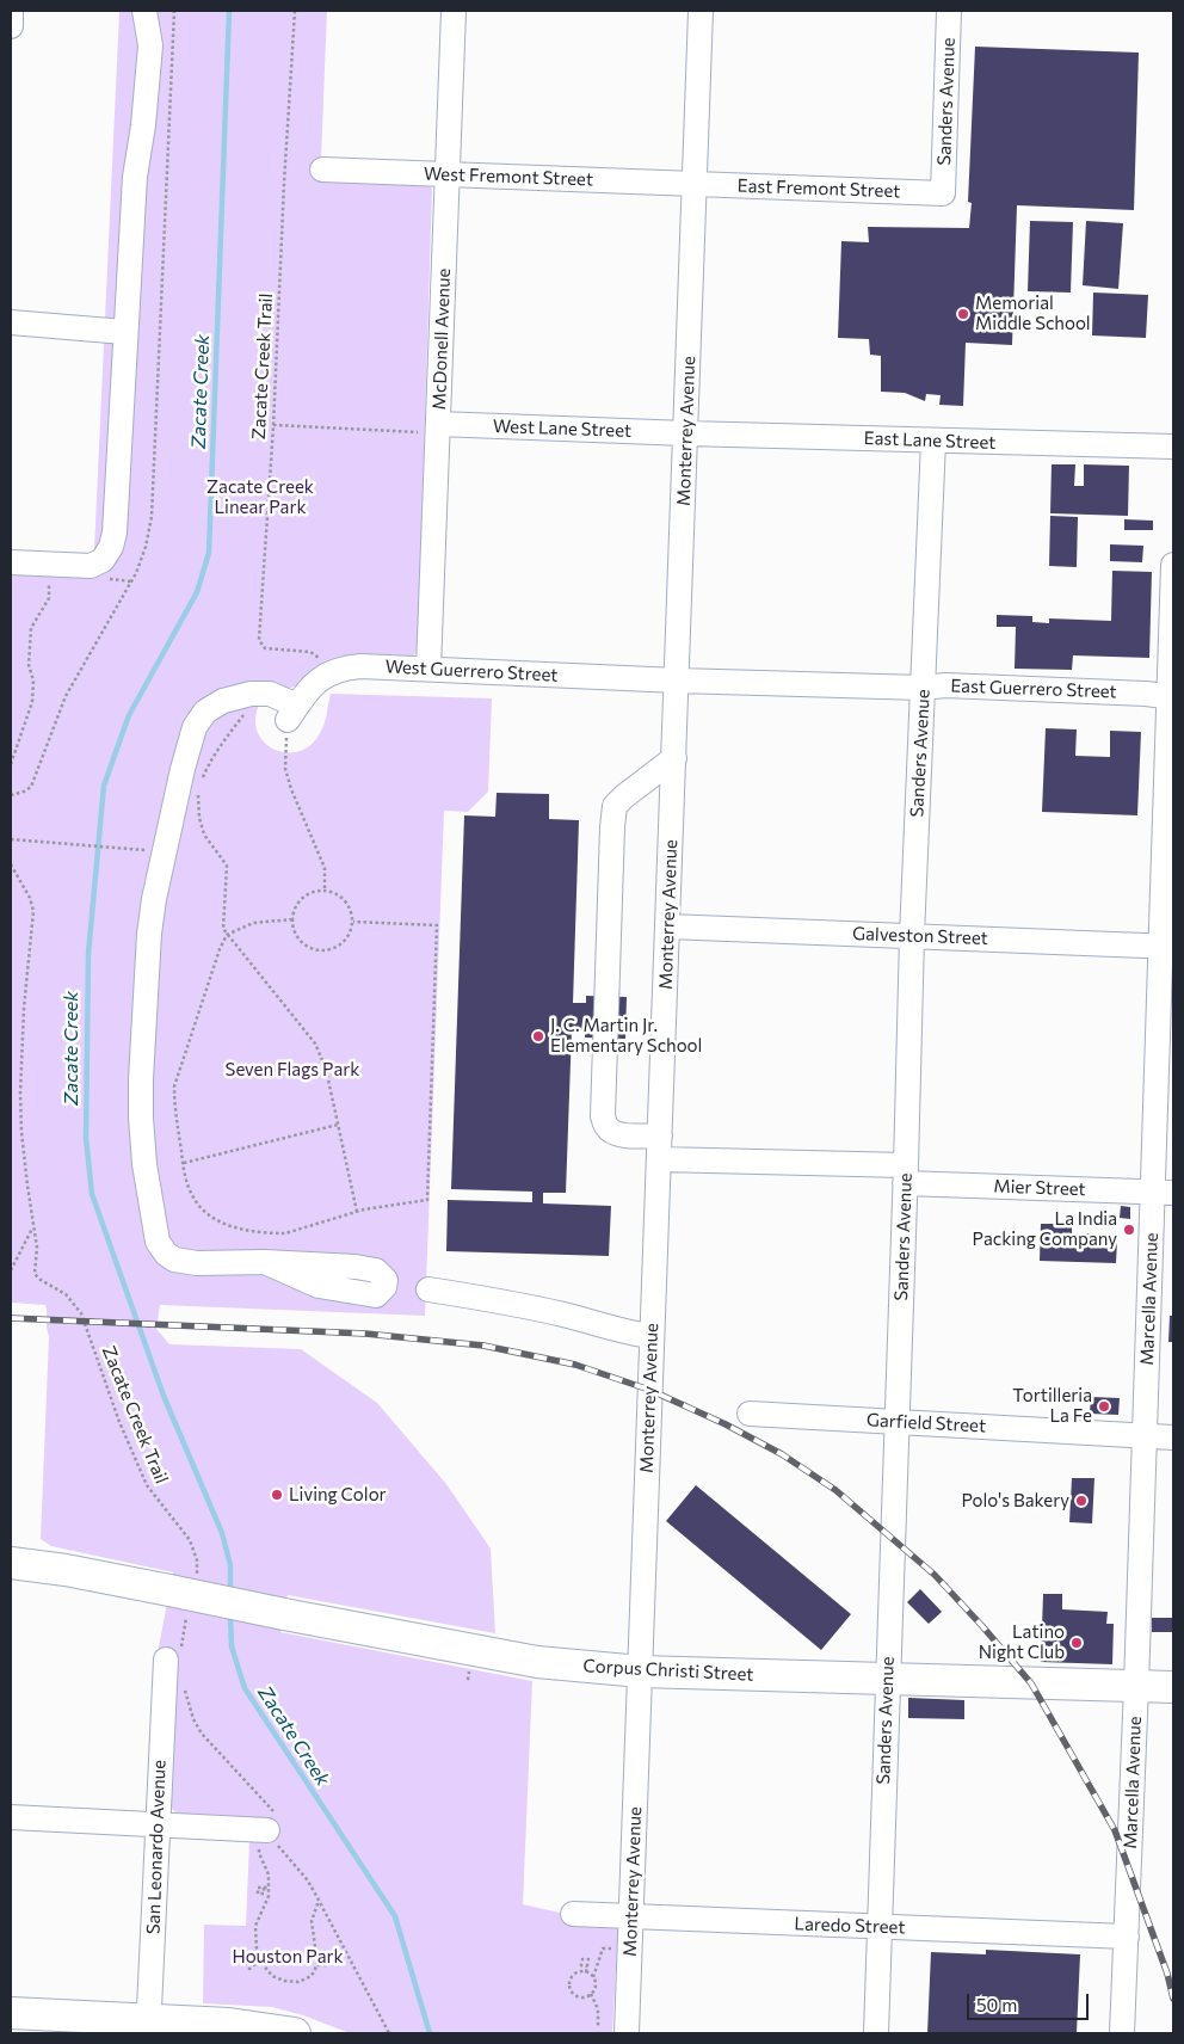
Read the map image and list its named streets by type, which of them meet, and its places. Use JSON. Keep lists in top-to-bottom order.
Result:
{
  "streets": {
    "main road": ["Corpus Christi Street"],
    "street": [
      "Sanders Avenue",
      "West Fremont Street",
      "East Fremont Street",
      "McDonell Avenue",
      "West Lane Street",
      "Monterrey Avenue",
      "East Lane Street",
      "West Guerrero Street",
      "East Guerrero Street",
      "Galveston Street",
      "Mier Street",
      "Marcella Avenue",
      "Garfield Street",
      "San Leonardo Avenue",
      "Laredo Street"
    ],
    "path": ["Zacate Creek Trail"]
  },
  "crossings": [
    ["Sanders Avenue", "East Fremont Street"],
    ["Sanders Avenue", "East Lane Street"],
    ["Sanders Avenue", "East Guerrero Street"],
    ["Sanders Avenue", "Galveston Street"],
    ["Sanders Avenue", "Mier Street"],
    ["Sanders Avenue", "Garfield Street"],
    ["Sanders Avenue", "Corpus Christi Street"],
    ["Sanders Avenue", "Laredo Street"],
    ["West Fremont Street", "East Fremont Street"],
    ["West Fremont Street", "McDonell Avenue"],
    ["West Fremont Street", "Monterrey Avenue"],
    ["East Fremont Street", "Monterrey Avenue"],
    ["McDonell Avenue", "West Lane Street"],
    ["McDonell Avenue", "West Guerrero Street"],
    ["Zacate Creek Trail", "West Guerrero Street"],
    ["Zacate Creek Trail", "Corpus Christi Street"],
    ["West Lane Street", "Monterrey Avenue"],
    ["West Lane Street", "East Lane Street"],
    ["Monterrey Avenue", "East Lane Street"],
    ["Monterrey Avenue", "West Guerrero Street"],
    ["Monterrey Avenue", "East Guerrero Street"],
    ["Monterrey Avenue", "Galveston Street"],
    ["Monterrey Avenue", "Mier Street"],
    ["Monterrey Avenue", "Corpus Christi Street"],
    ["Monterrey Avenue", "Laredo Street"],
    ["West Guerrero Street", "East Guerrero Street"],
    ["East Guerrero Street", "Marcella Avenue"],
    ["Galveston Street", "Marcella Avenue"],
    ["Mier Street", "Marcella Avenue"],
    ["Marcella Avenue", "Garfield Street"],
    ["Marcella Avenue", "Corpus Christi Street"],
    ["Marcella Avenue", "Laredo Street"]
  ],
  "water": ["Zacate Creek"],
  "parks": ["Zacate Creek Linear Park", "Seven Flags Park", "Houston Park"],
  "places": [
    "Memorial Middle School",
    "J. C. Martin Jr. Elementary School",
    "La India Packing Company",
    "Tortilleria La Fe",
    "Living Color",
    "Polo's Bakery",
    "Latino Night Club"
  ],
  "scale_bar": "50 m"
}
